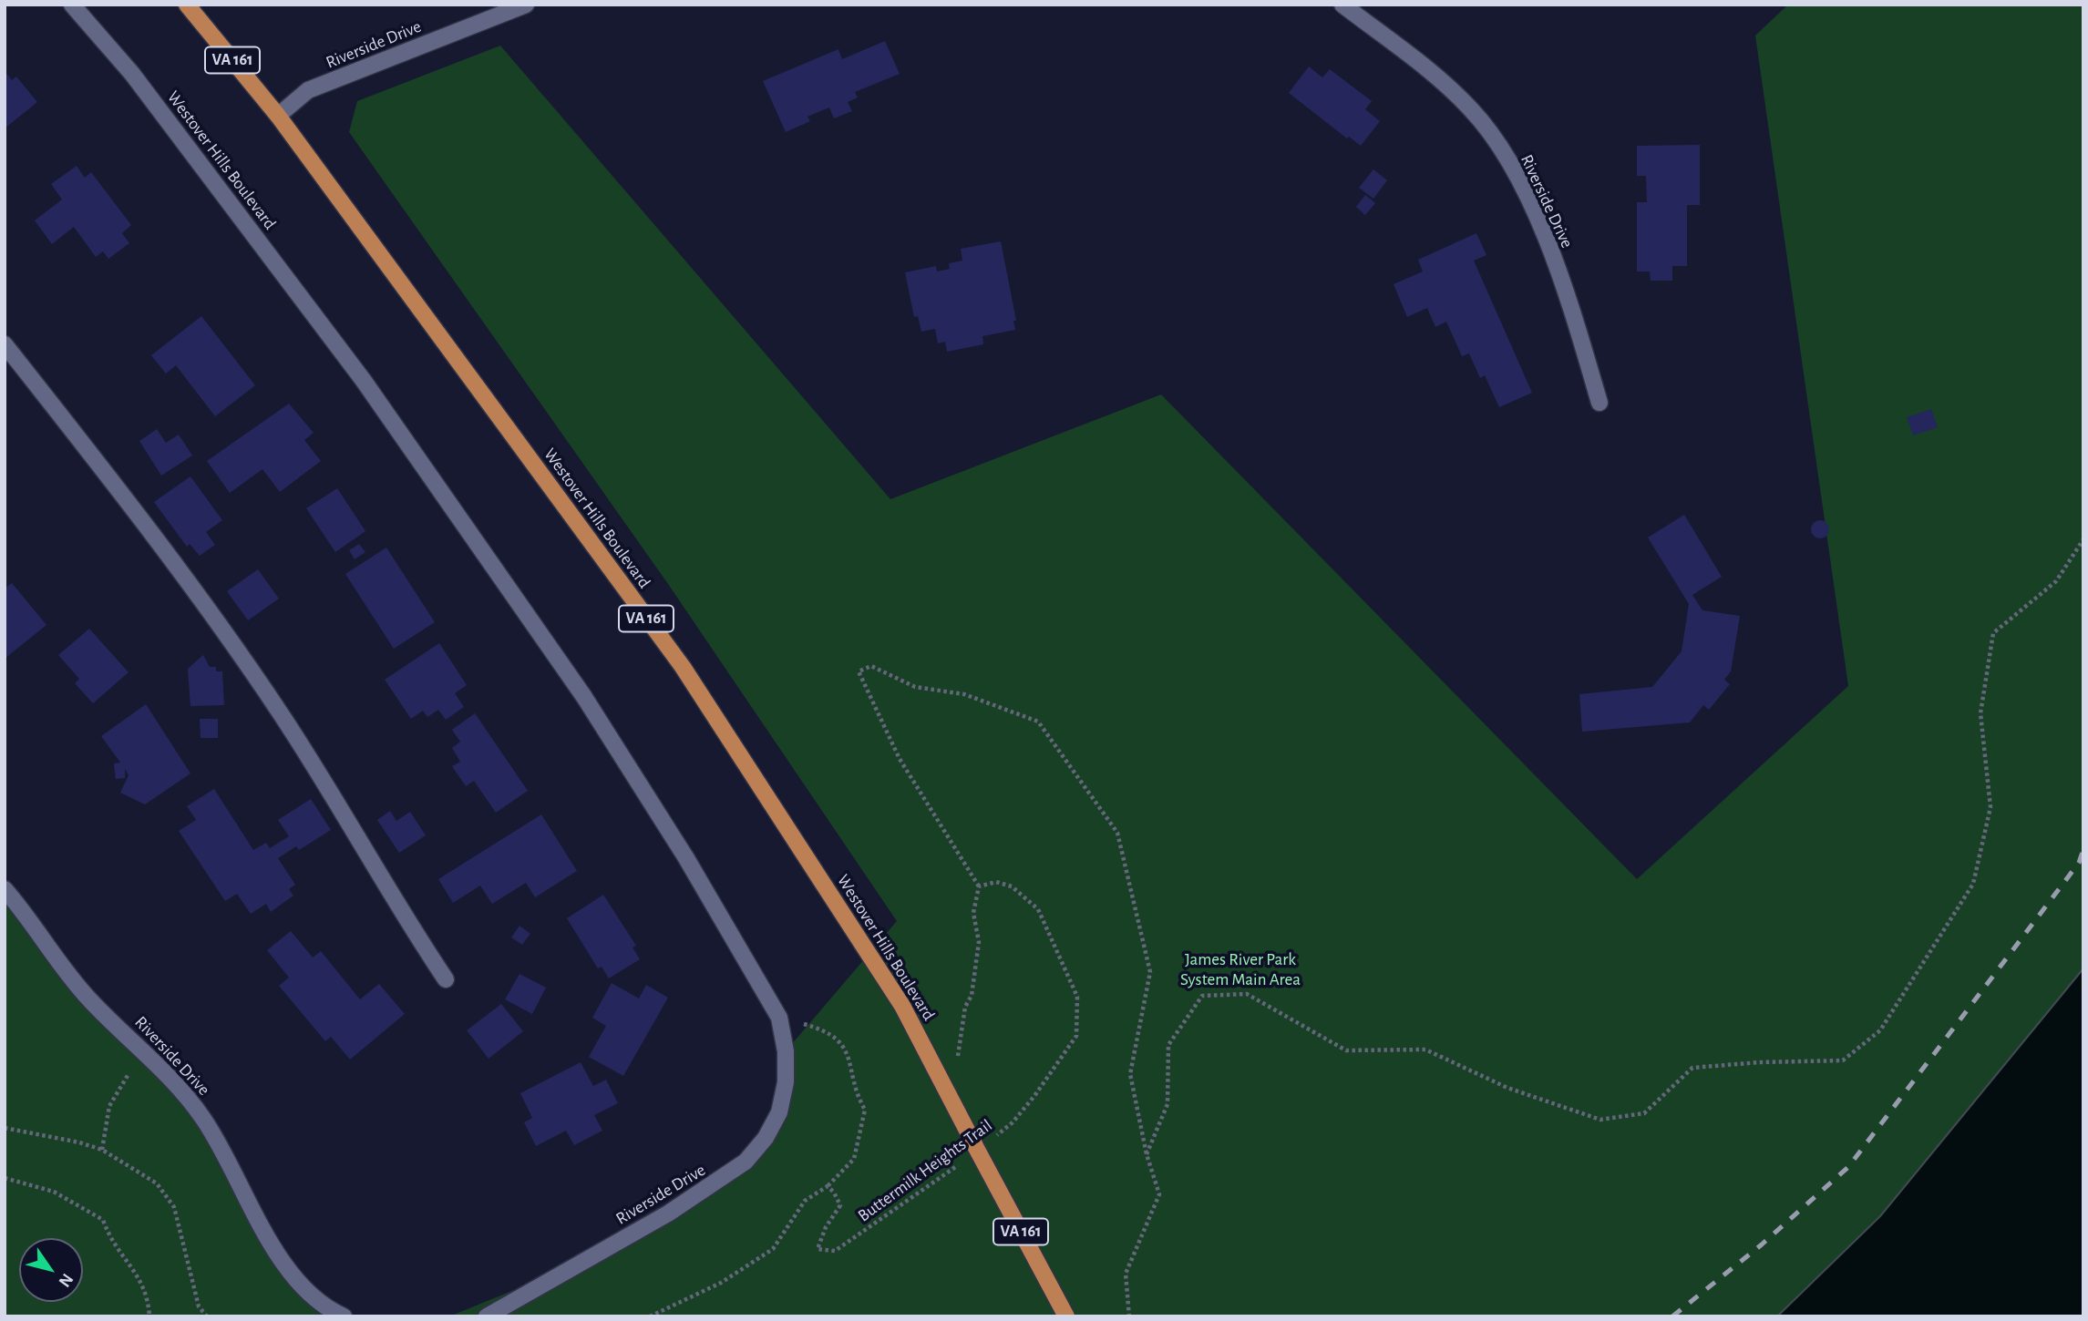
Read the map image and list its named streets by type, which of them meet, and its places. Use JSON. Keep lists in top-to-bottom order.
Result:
{
  "streets": {
    "main road": ["VA 161", "Westover Hills Boulevard"],
    "street": ["Riverside Drive"],
    "path": ["Buttermilk Heights Trail"]
  },
  "crossings": [
    ["Riverside Drive", "Westover Hills Boulevard"]
  ],
  "parks": ["James River Park System Main Area"],
  "north": "bottom right"
}
